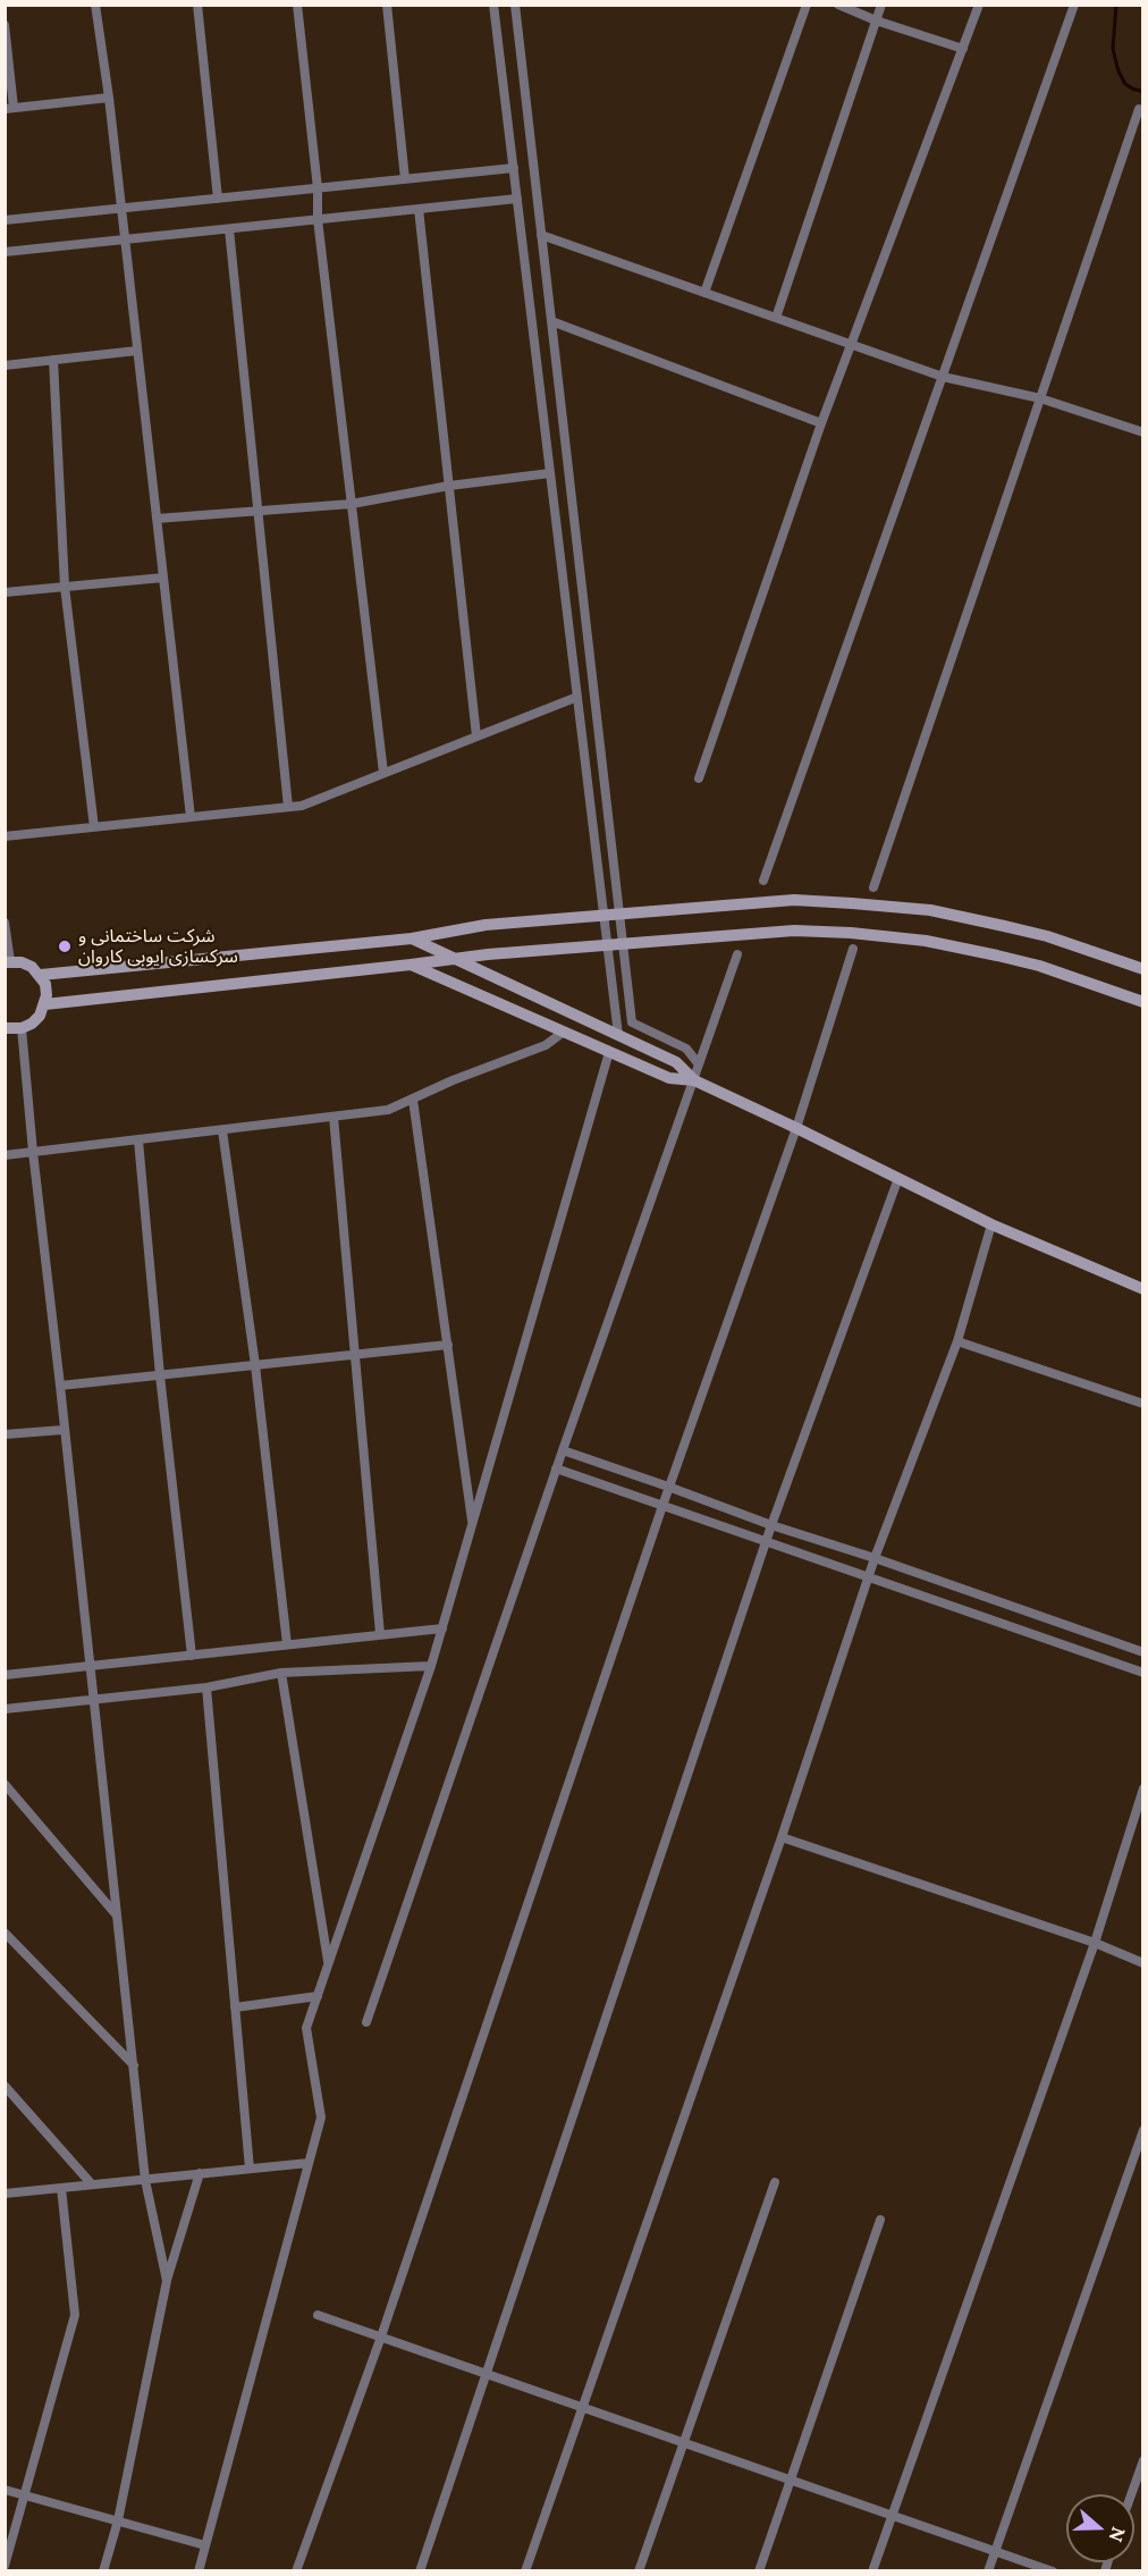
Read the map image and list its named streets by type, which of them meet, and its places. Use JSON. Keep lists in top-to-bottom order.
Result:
{
  "places": ["شرکت ساختمانی و سرکسازی ایوبی کاروان"],
  "north": "right"
}
